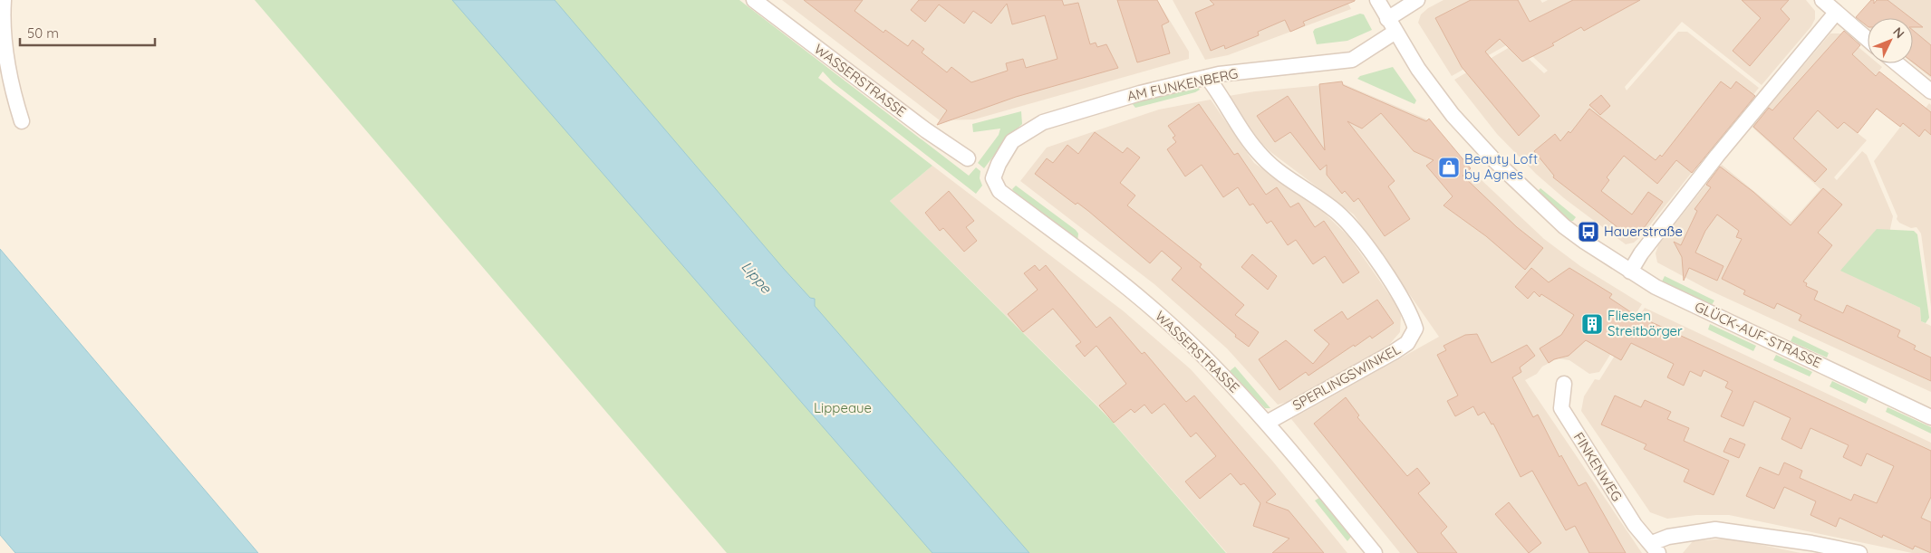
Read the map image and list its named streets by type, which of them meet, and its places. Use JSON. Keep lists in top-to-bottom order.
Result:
{
  "streets": {
    "street": [
      "WASSERSTRASSE",
      "AM FUNKENBERG",
      "GLÜCK-AUF-STRASSE",
      "SPERLINGSWINKEL",
      "FINKENWEG"
    ]
  },
  "crossings": [
    ["WASSERSTRASSE", "AM FUNKENBERG"],
    ["WASSERSTRASSE", "SPERLINGSWINKEL"],
    ["AM FUNKENBERG", "GLÜCK-AUF-STRASSE"],
    ["AM FUNKENBERG", "SPERLINGSWINKEL"]
  ],
  "water": ["Lippe"],
  "parks": ["Lippeaue"],
  "places": {
    "shop": ["Beauty Loft by Agnes"],
    "bus stop": ["Hauerstraße"],
    "building": ["Fliesen Streitbörger"]
  },
  "scale_bar": "50 m",
  "north": "top right"
}
